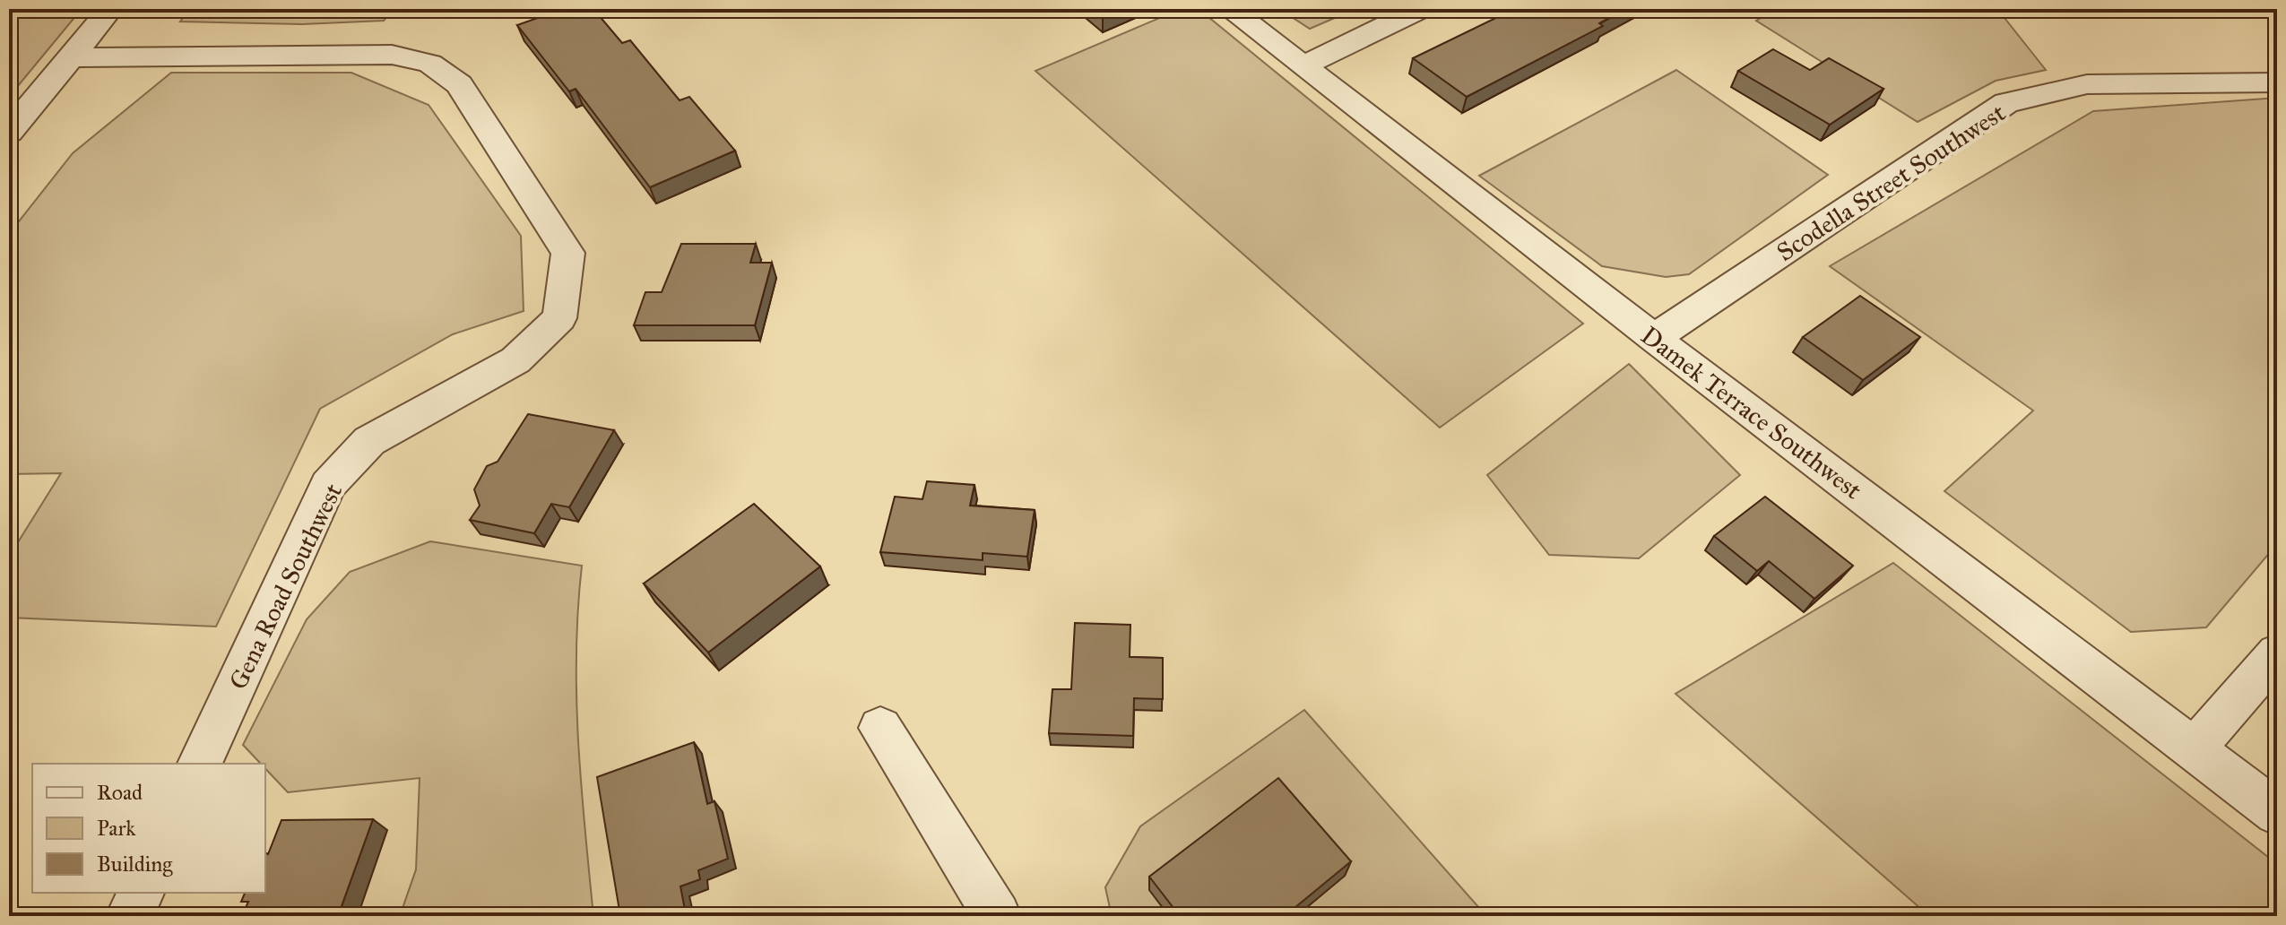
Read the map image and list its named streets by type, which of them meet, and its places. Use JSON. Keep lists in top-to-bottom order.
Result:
{
  "streets": {
    "street": ["Scodella Street Southwest", "Damek Terrace Southwest", "Gena Road Southwest"]
  },
  "crossings": [
    ["Scodella Street Southwest", "Damek Terrace Southwest"]
  ],
  "legend": ["Road", "Park", "Building"]
}
